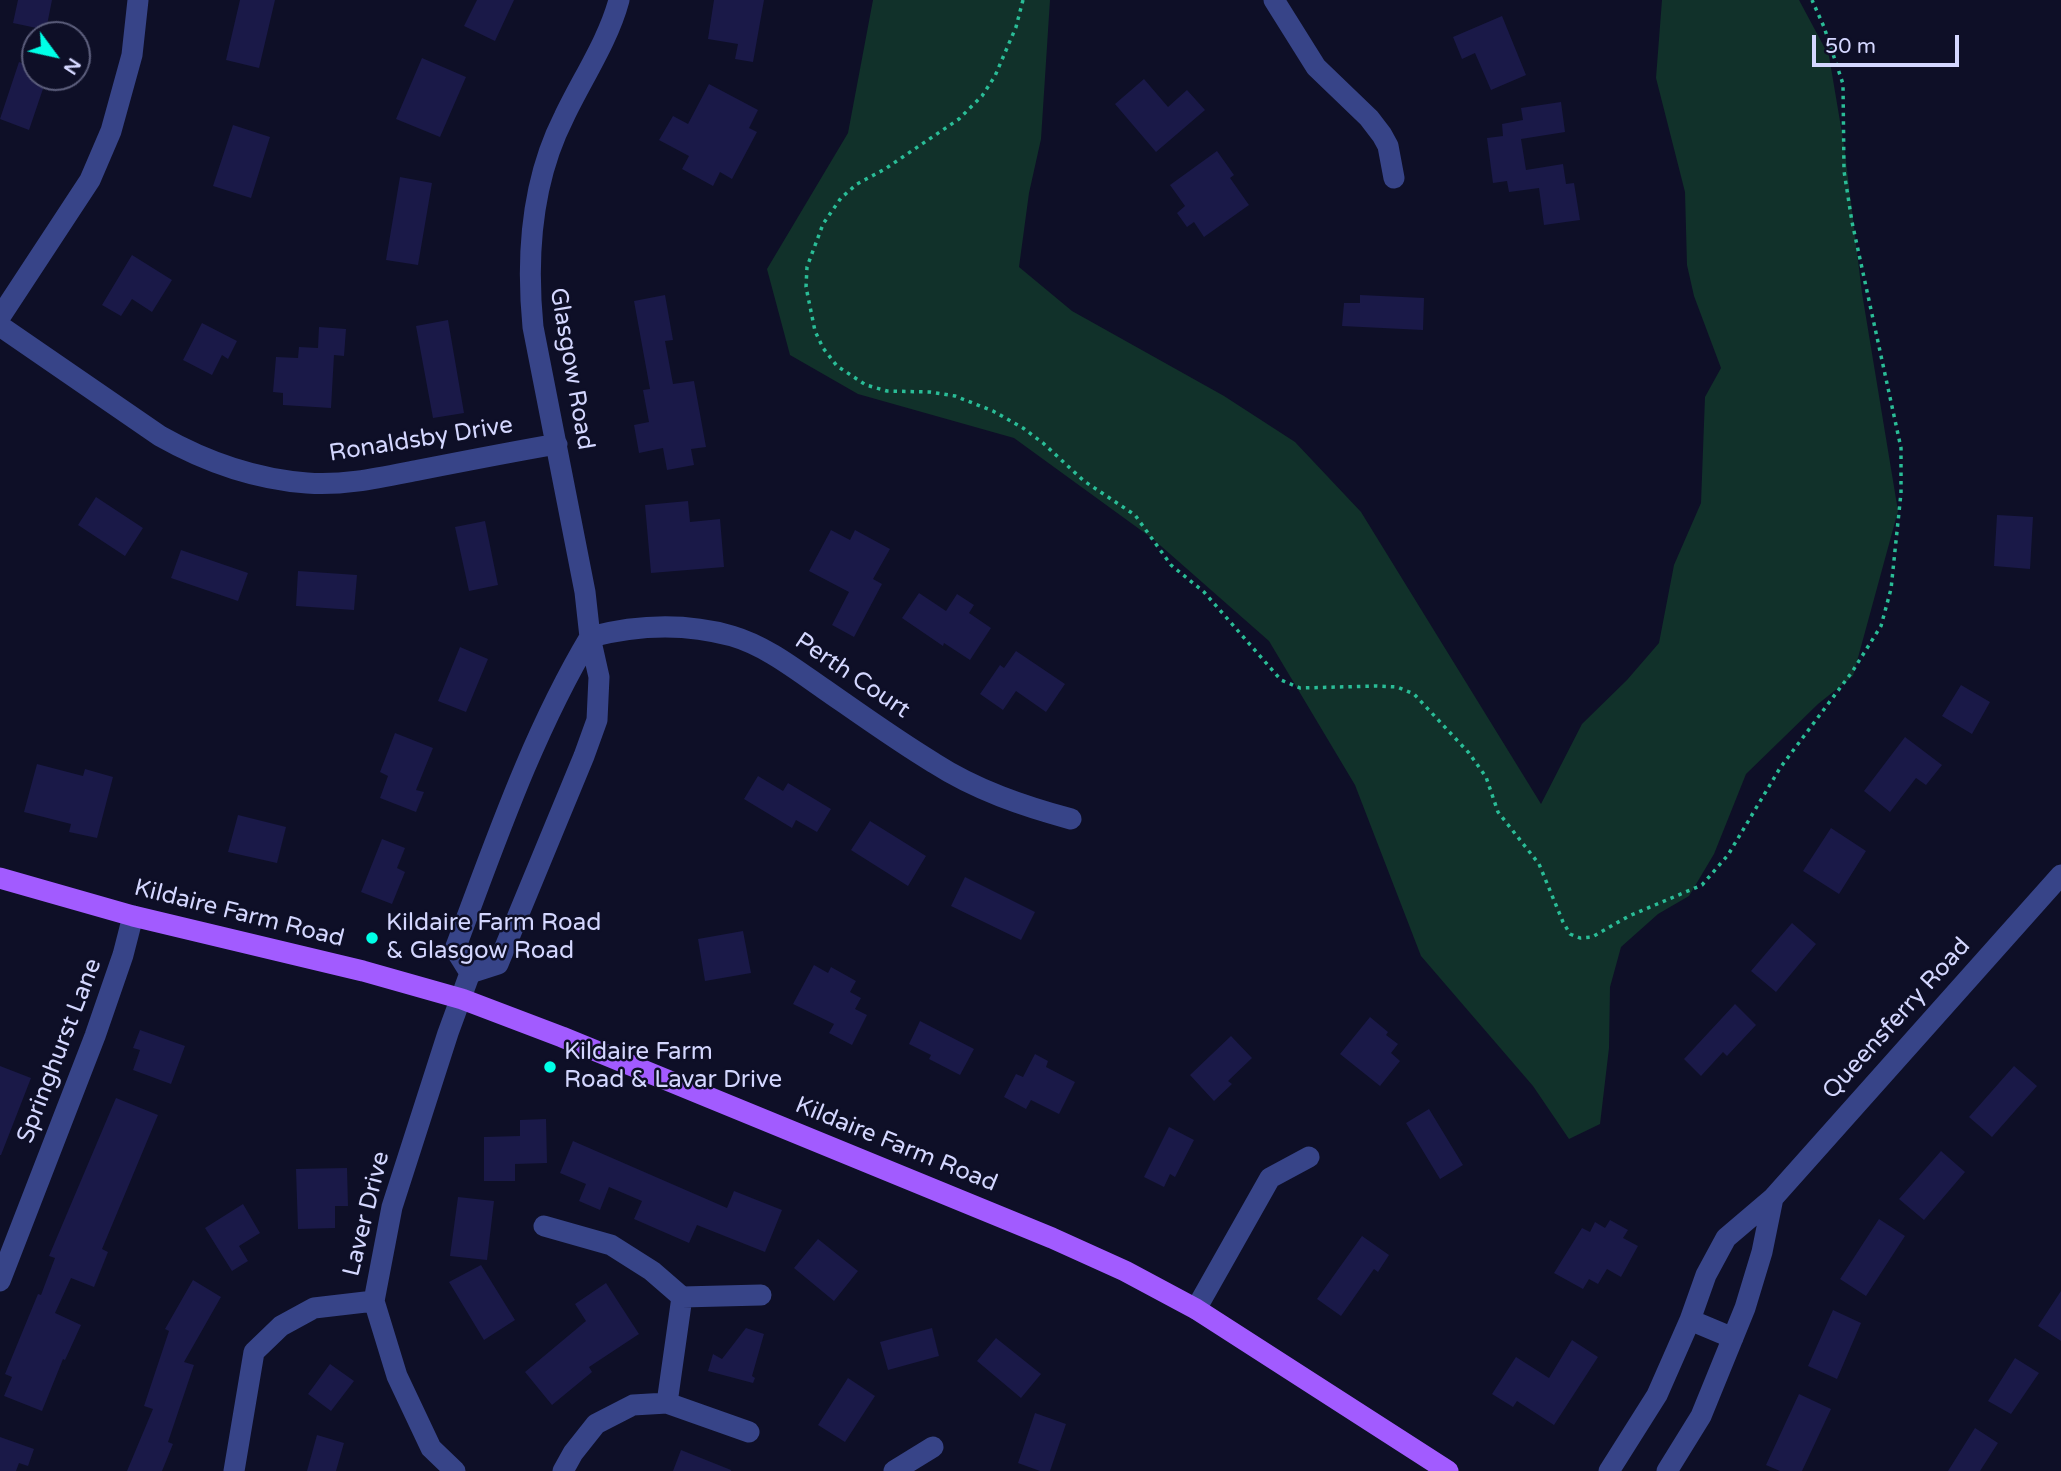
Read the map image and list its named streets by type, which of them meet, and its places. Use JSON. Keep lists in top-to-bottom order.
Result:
{
  "streets": {
    "main road": ["Kildaire Farm Road"],
    "street": [
      "Glasgow Road",
      "Ronaldsby Drive",
      "Perth Court",
      "Queensferry Road",
      "Springhurst Lane",
      "Laver Drive"
    ]
  },
  "crossings": [
    ["Glasgow Road", "Ronaldsby Drive"],
    ["Glasgow Road", "Perth Court"],
    ["Kildaire Farm Road", "Springhurst Lane"],
    ["Kildaire Farm Road", "Laver Drive"]
  ],
  "places": ["Kildaire Farm Road & Glasgow Road", "Kildaire Farm Road & Lavar Drive"],
  "scale_bar": "50 m",
  "north": "bottom right"
}
